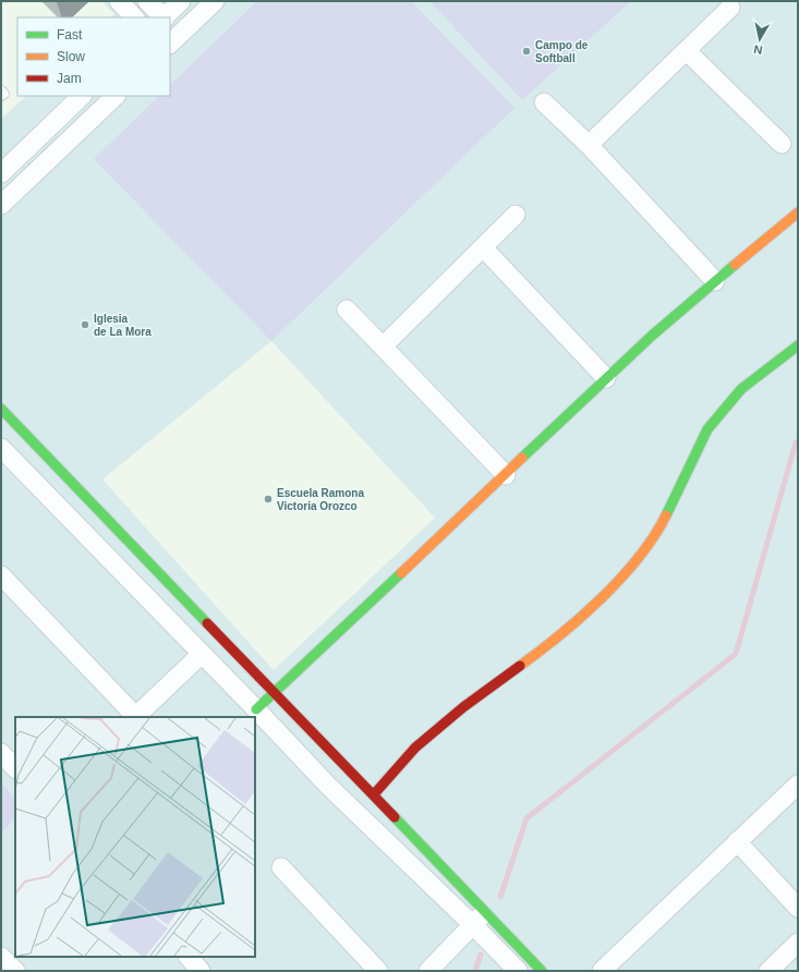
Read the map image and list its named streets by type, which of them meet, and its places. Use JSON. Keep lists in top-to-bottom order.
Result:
{
  "places": ["Campo de Softball", "Iglesia de La Mora", "Escuela Ramona Victoria Orozco"],
  "legend": ["Fast", "Slow", "Jam"],
  "north": "bottom"
}
